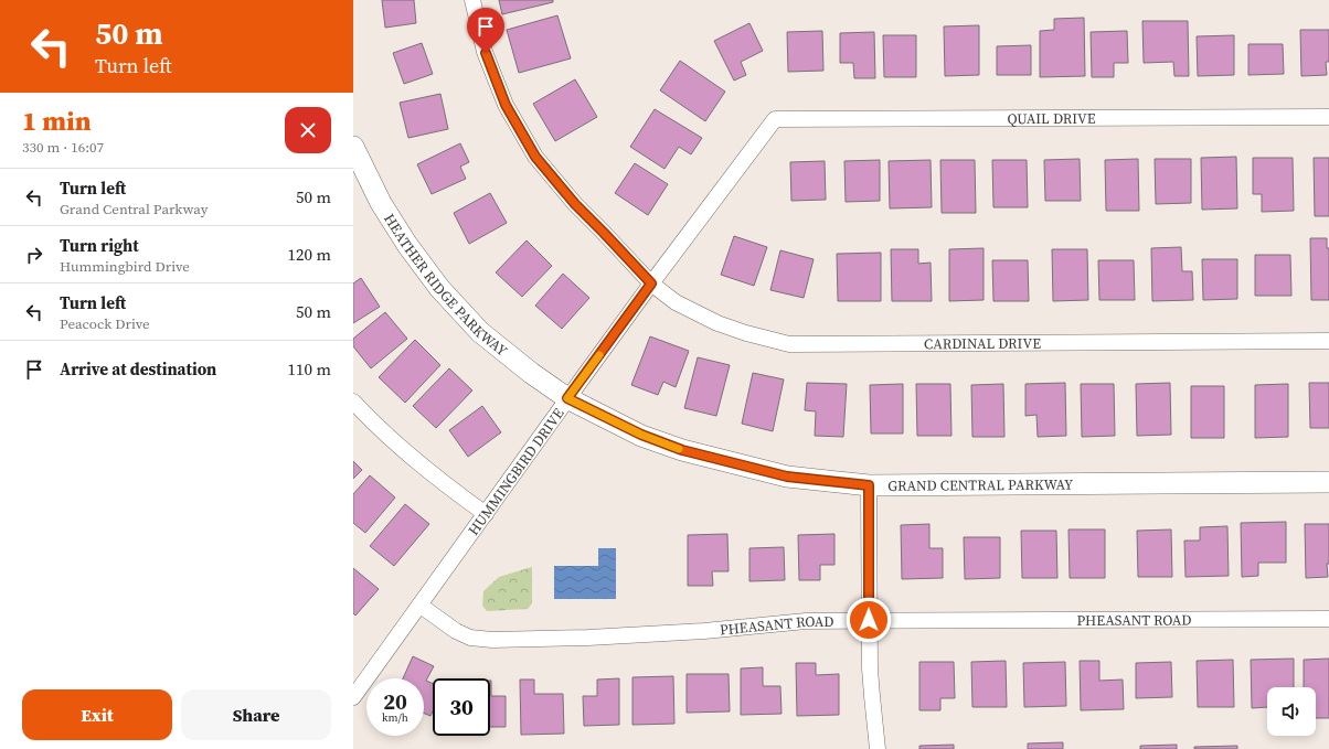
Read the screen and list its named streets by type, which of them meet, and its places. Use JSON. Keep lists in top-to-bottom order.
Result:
{
  "streets": {
    "street": [
      "QUAIL DRIVE",
      "HEATHER RIDGE PARKWAY",
      "CARDINAL DRIVE",
      "HUMMINGBIRD DRIVE",
      "GRAND CENTRAL PARKWAY",
      "PHEASANT ROAD"
    ]
  },
  "crossings": [
    ["QUAIL DRIVE", "HUMMINGBIRD DRIVE"],
    ["HEATHER RIDGE PARKWAY", "HUMMINGBIRD DRIVE"],
    ["HEATHER RIDGE PARKWAY", "GRAND CENTRAL PARKWAY"],
    ["CARDINAL DRIVE", "HUMMINGBIRD DRIVE"],
    ["HUMMINGBIRD DRIVE", "GRAND CENTRAL PARKWAY"],
    ["HUMMINGBIRD DRIVE", "PHEASANT ROAD"]
  ],
  "page": {
    "turn": ["50 m", "Turn left"],
    "heading": ["1 min", "330 m · 16:07"],
    "list": [
      {
        "name": "Turn left",
        "note": "Grand Central Parkway",
        "value": "50 m"
      },
      {
        "name": "Turn right",
        "note": "Hummingbird Drive",
        "value": "120 m"
      },
      {
        "name": "Turn left",
        "note": "Peacock Drive",
        "value": "50 m"
      },
      {
        "name": "Arrive at destination",
        "value": "110 m"
      }
    ],
    "speed": "20 km/h",
    "limit": "30",
    "buttons": ["Exit", "Share"]
  }
}
